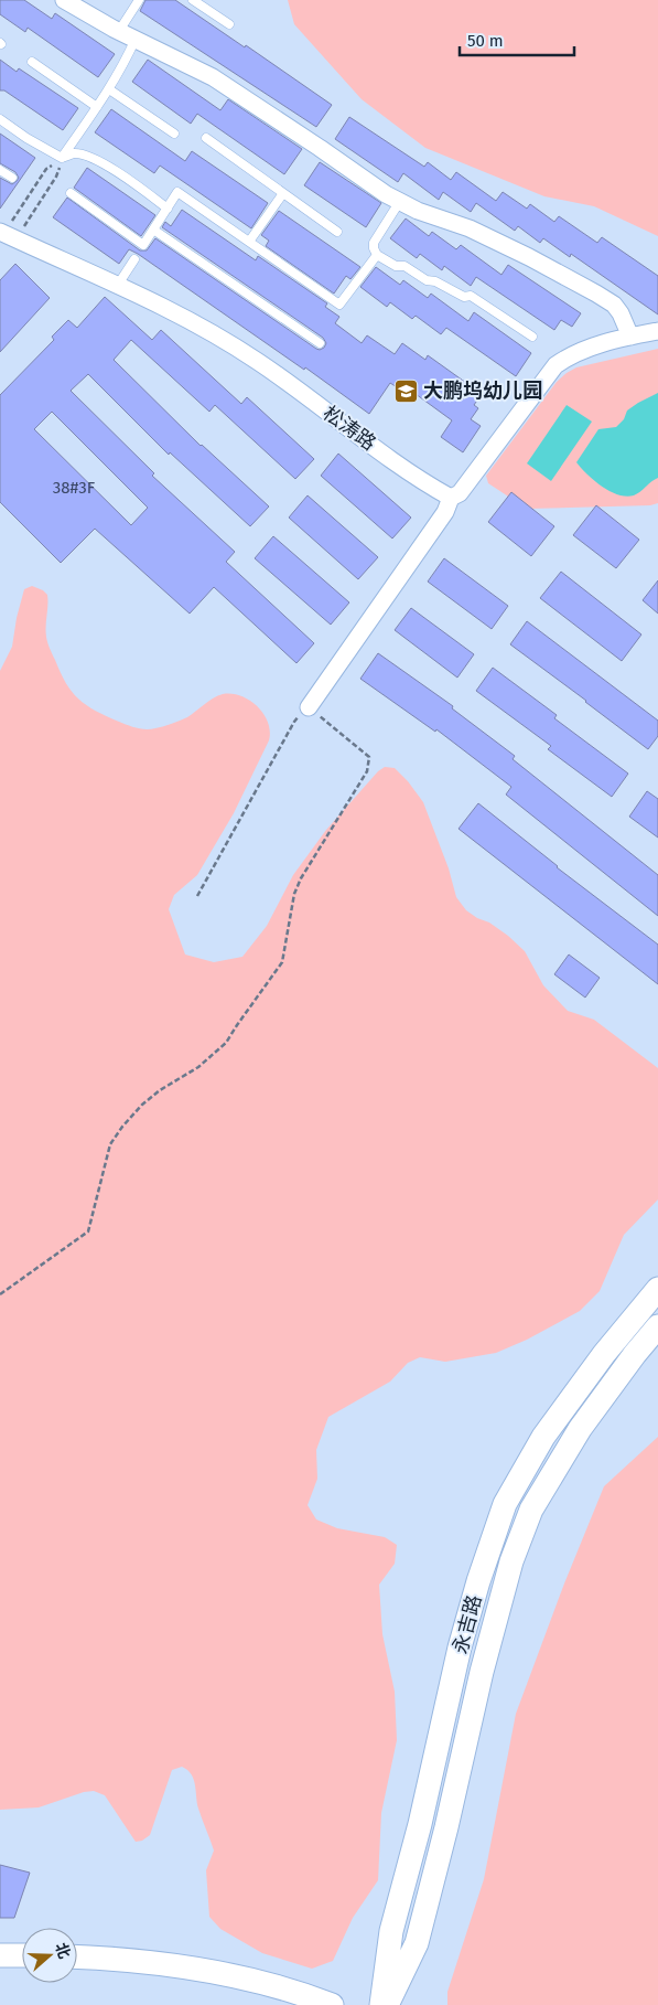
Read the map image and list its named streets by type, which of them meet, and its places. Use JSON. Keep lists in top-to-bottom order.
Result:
{
  "streets": {
    "main road": ["永吉路"],
    "street": ["松涛路"]
  },
  "places": {
    "school or university": ["大鹏坞幼儿园"]
  },
  "house_numbers": ["38#3F"],
  "scale_bar": "50 m",
  "north": "right"
}
